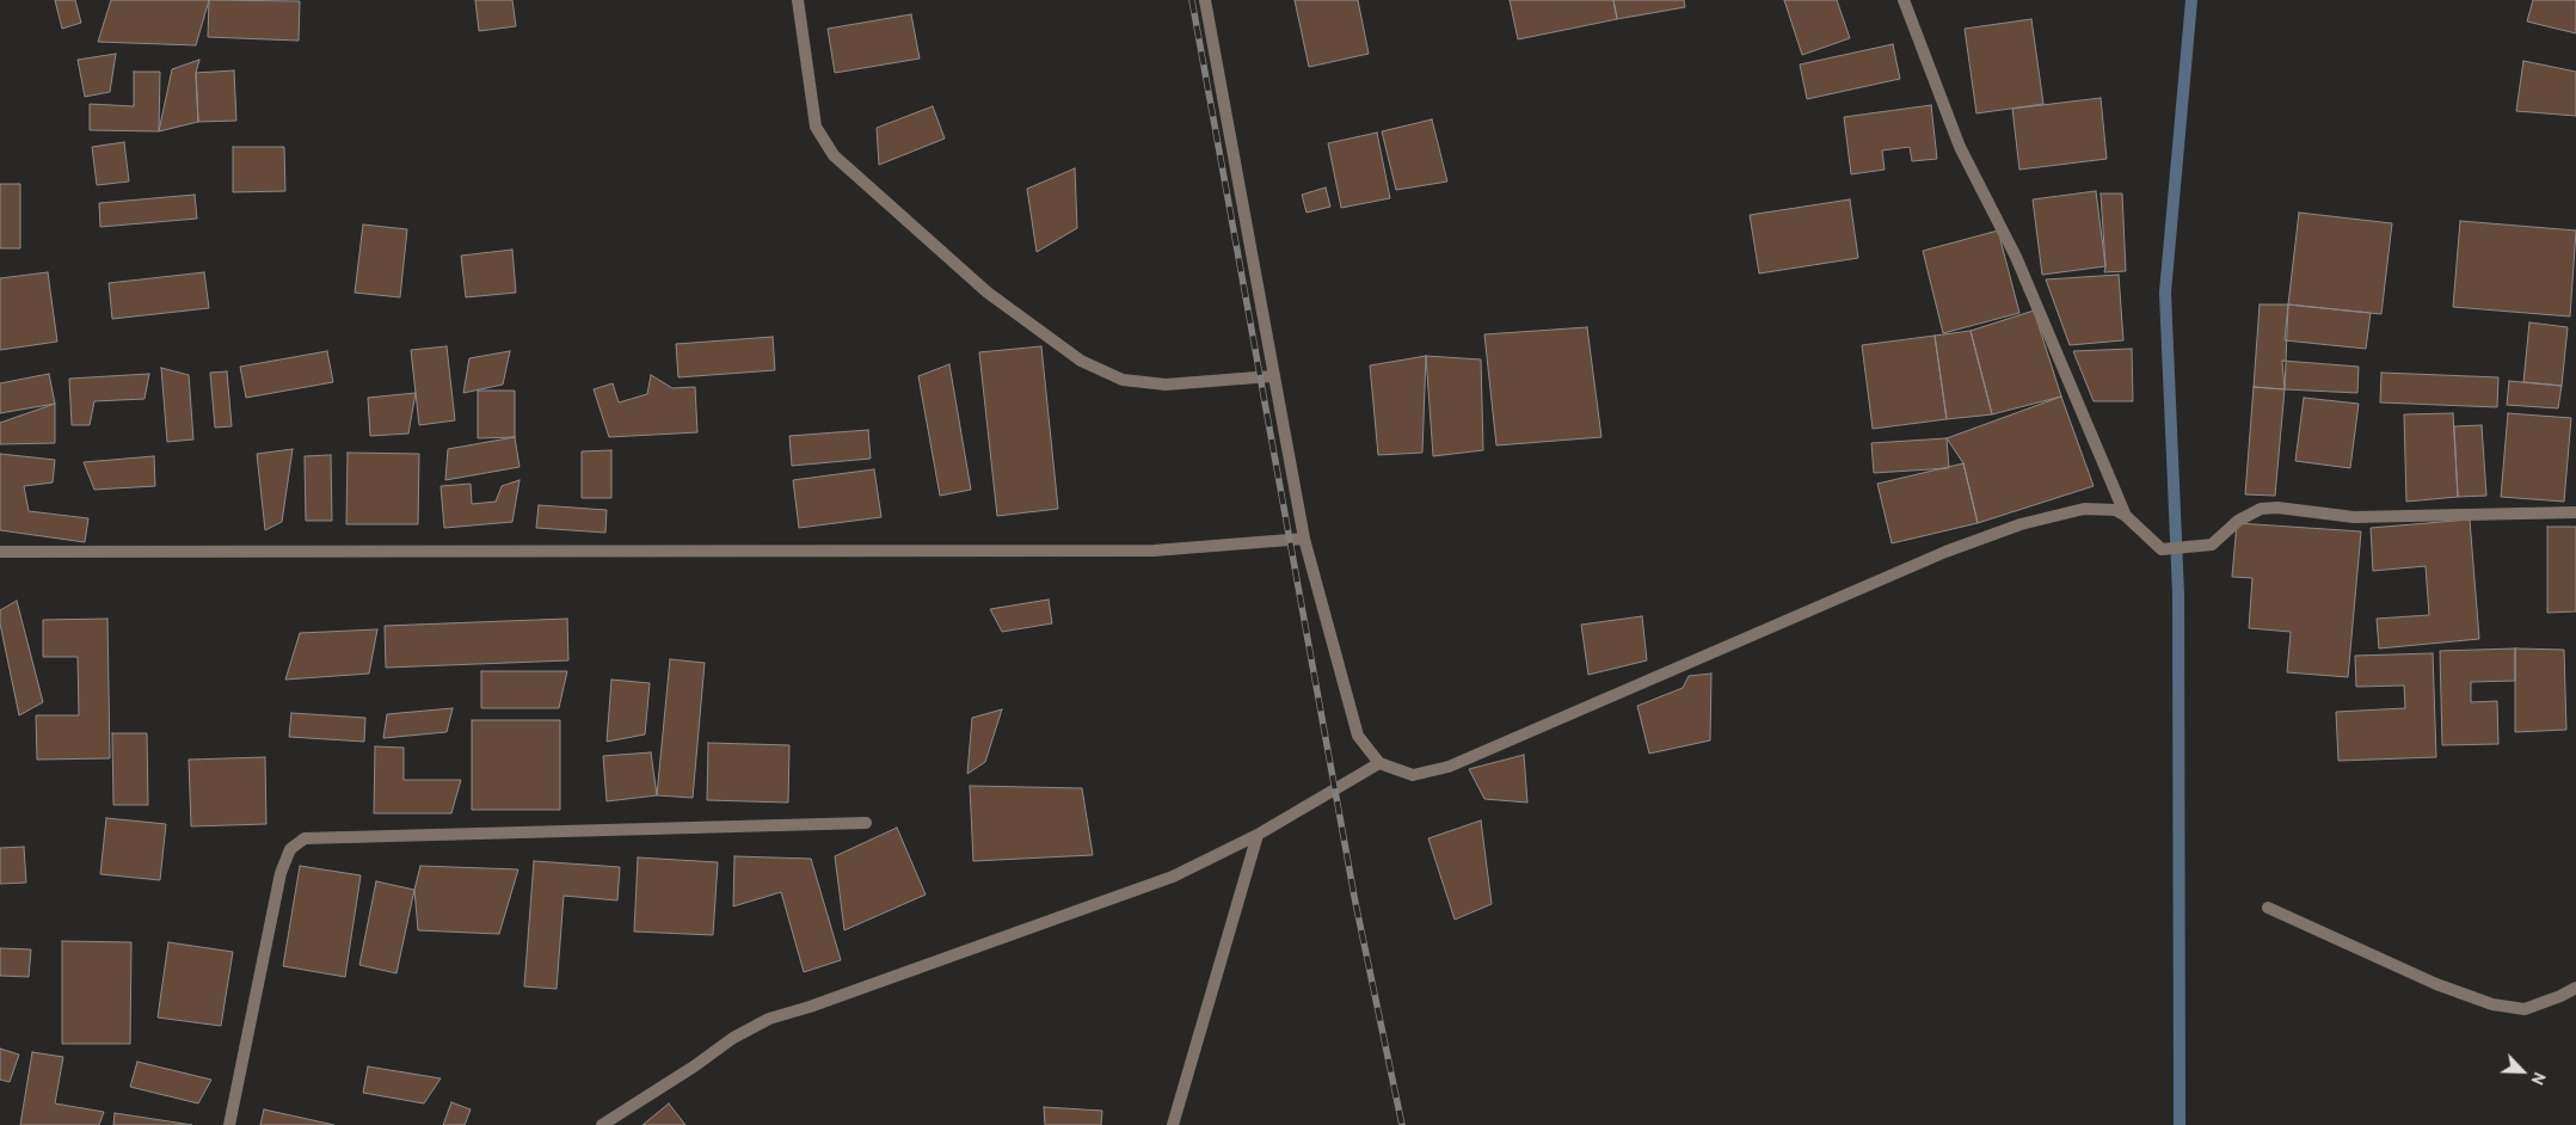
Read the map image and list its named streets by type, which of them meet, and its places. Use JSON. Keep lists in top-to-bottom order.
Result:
{
  "north": "bottom right"
}
